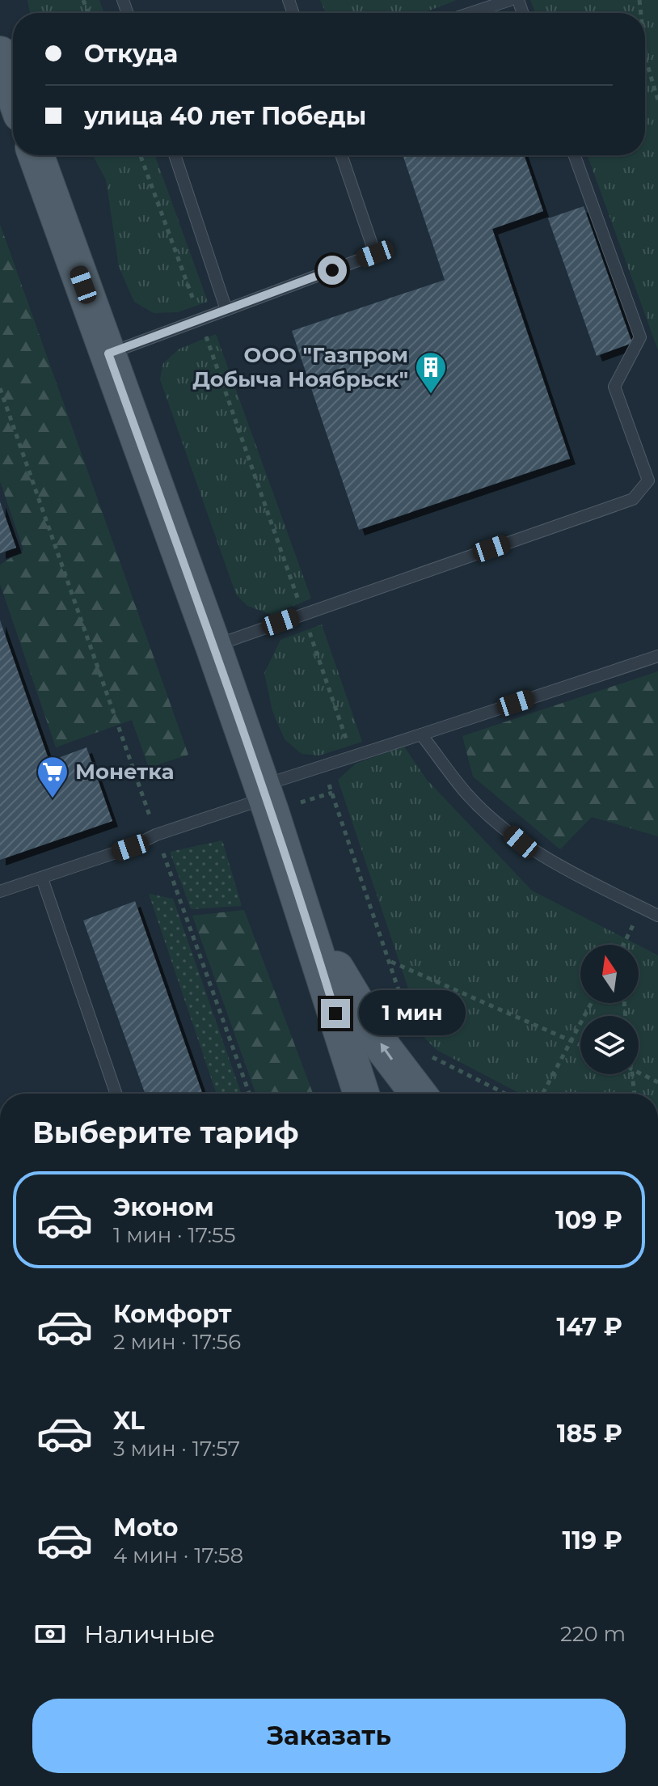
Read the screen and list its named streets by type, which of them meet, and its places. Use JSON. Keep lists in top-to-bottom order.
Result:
{
  "places": {
    "building": ["ООО \"Газпром Добыча Ноябрьск\""],
    "supermarket": ["Монетка"]
  },
  "north": "top",
  "page": {
    "banner": ["Откуда", "улица 40 лет Победы"],
    "bubble": "1 мин",
    "heading": "Выберите тариф",
    "list": [
      {
        "name": "Эконом",
        "note": "1 мин · 17:55",
        "value": "109 ₽"
      },
      {
        "name": "Комфорт",
        "note": "2 мин · 17:56",
        "value": "147 ₽"
      },
      {
        "name": "XL",
        "note": "3 мин · 17:57",
        "value": "185 ₽"
      },
      {
        "name": "Moto",
        "note": "4 мин · 17:58",
        "value": "119 ₽"
      }
    ],
    "pay": ["Наличные", "220 m"],
    "buttons": "Заказать"
  }
}
